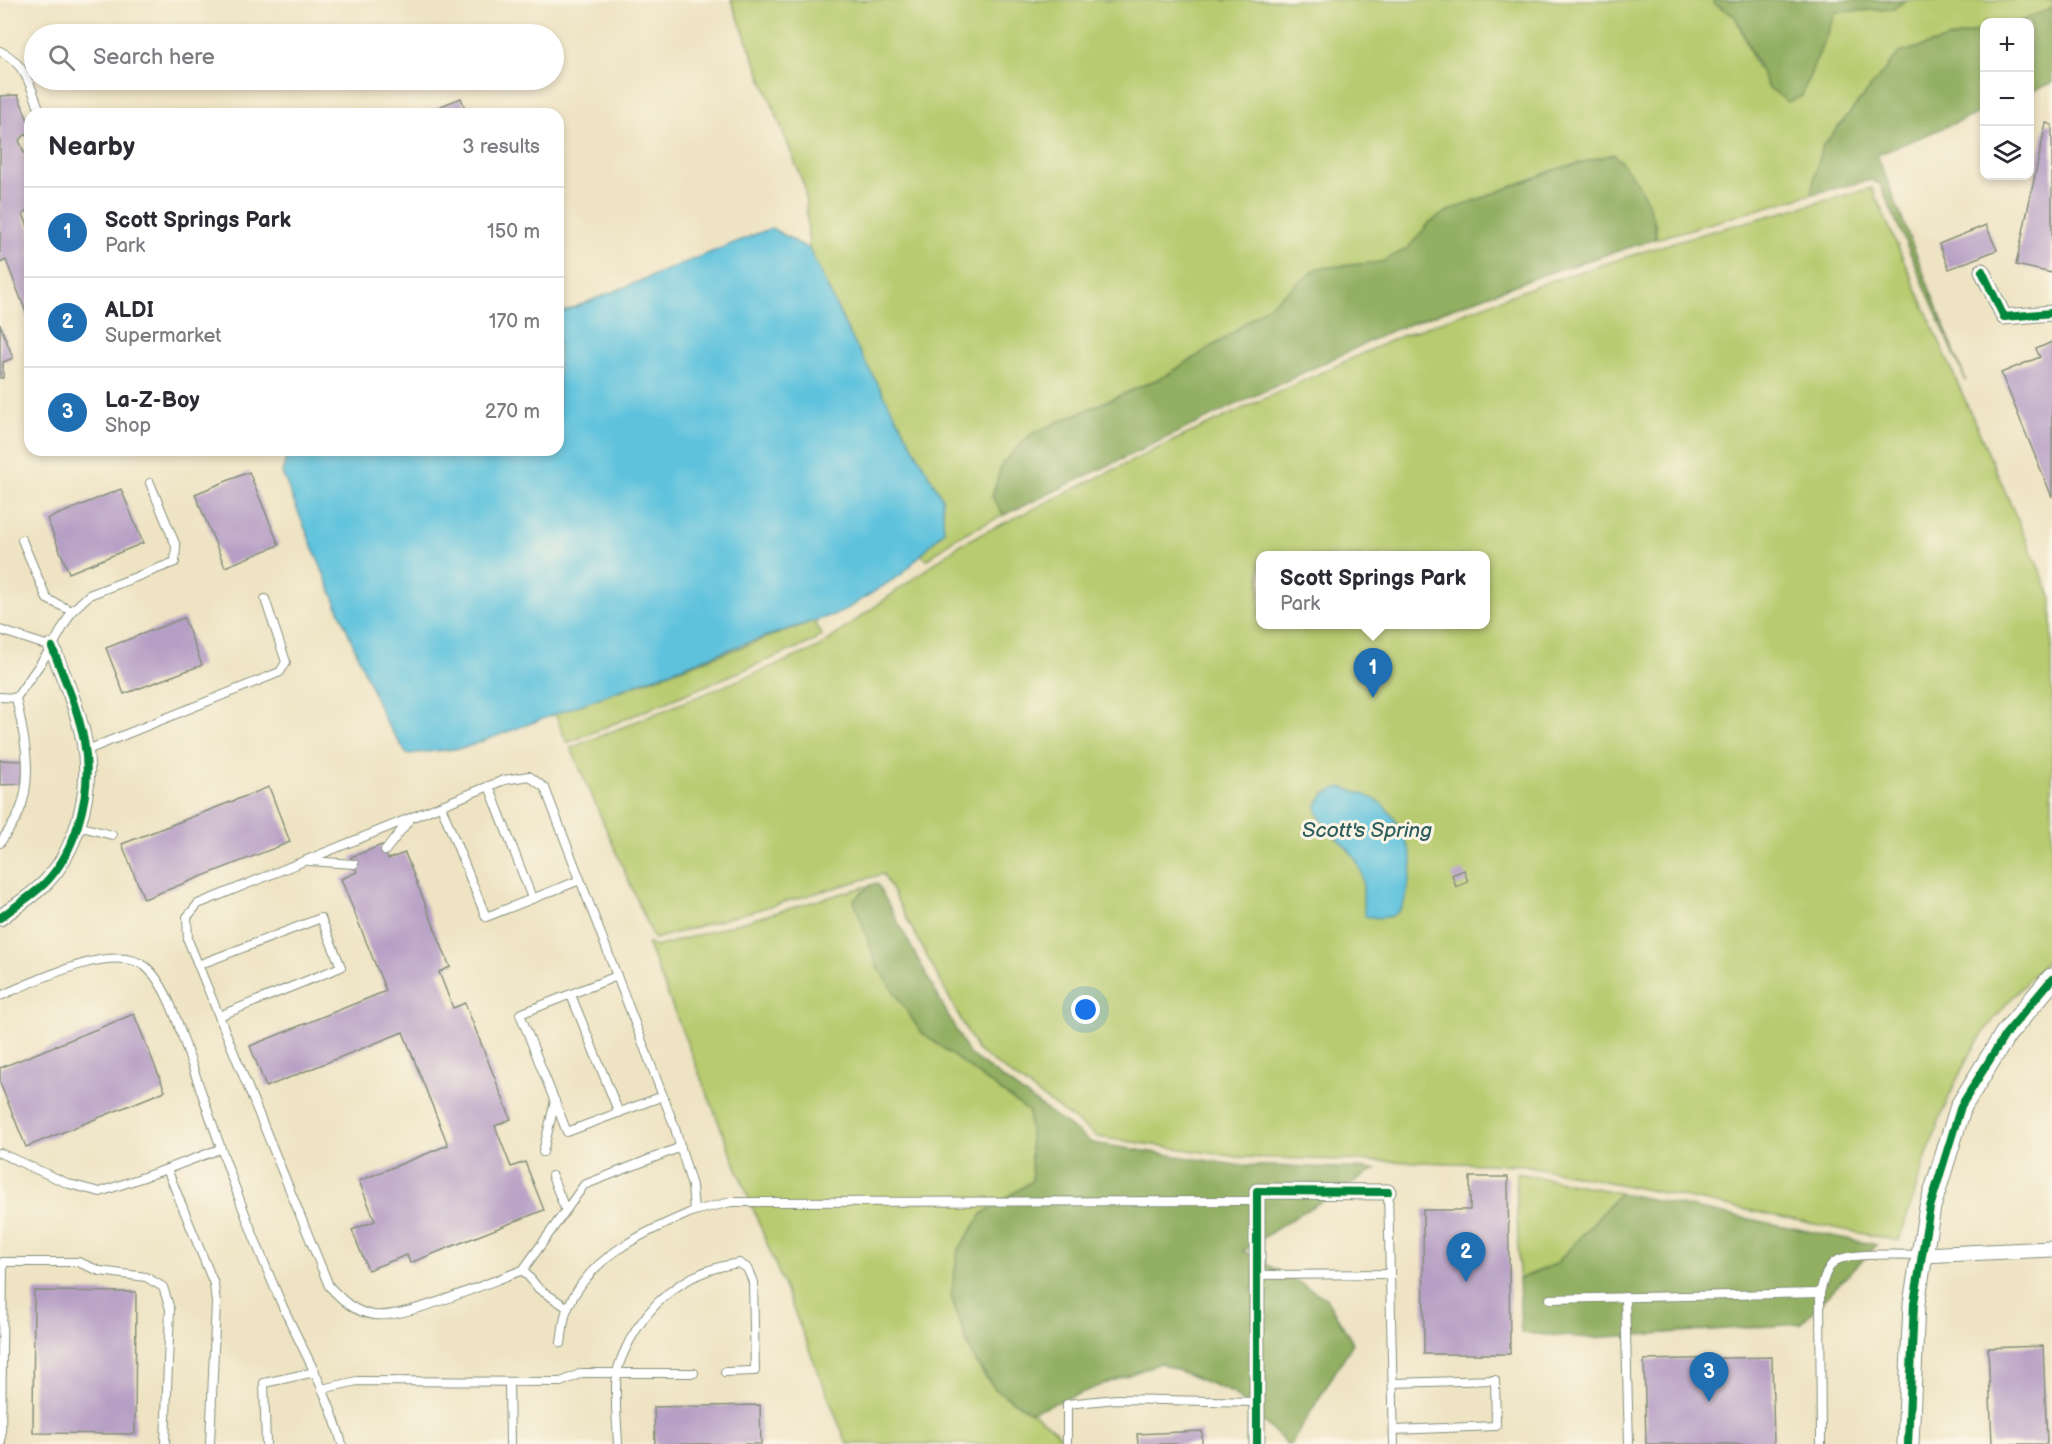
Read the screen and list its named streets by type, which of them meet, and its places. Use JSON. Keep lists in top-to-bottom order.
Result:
{
  "water": ["Scott's Spring"],
  "page": {
    "map_buttons": ["+", "−"],
    "search": "Search here",
    "heading": ["Nearby", "3 results"],
    "list": [
      {
        "mark": "1",
        "name": "Scott Springs Park",
        "note": "Park",
        "value": "150 m"
      },
      {
        "mark": "2",
        "name": "ALDI",
        "note": "Supermarket",
        "value": "170 m"
      },
      {
        "mark": "3",
        "name": "La-Z-Boy",
        "note": "Shop",
        "value": "270 m"
      }
    ],
    "popup": ["Scott Springs Park", "Park"],
    "pins": ["1", "2", "3"]
  }
}
